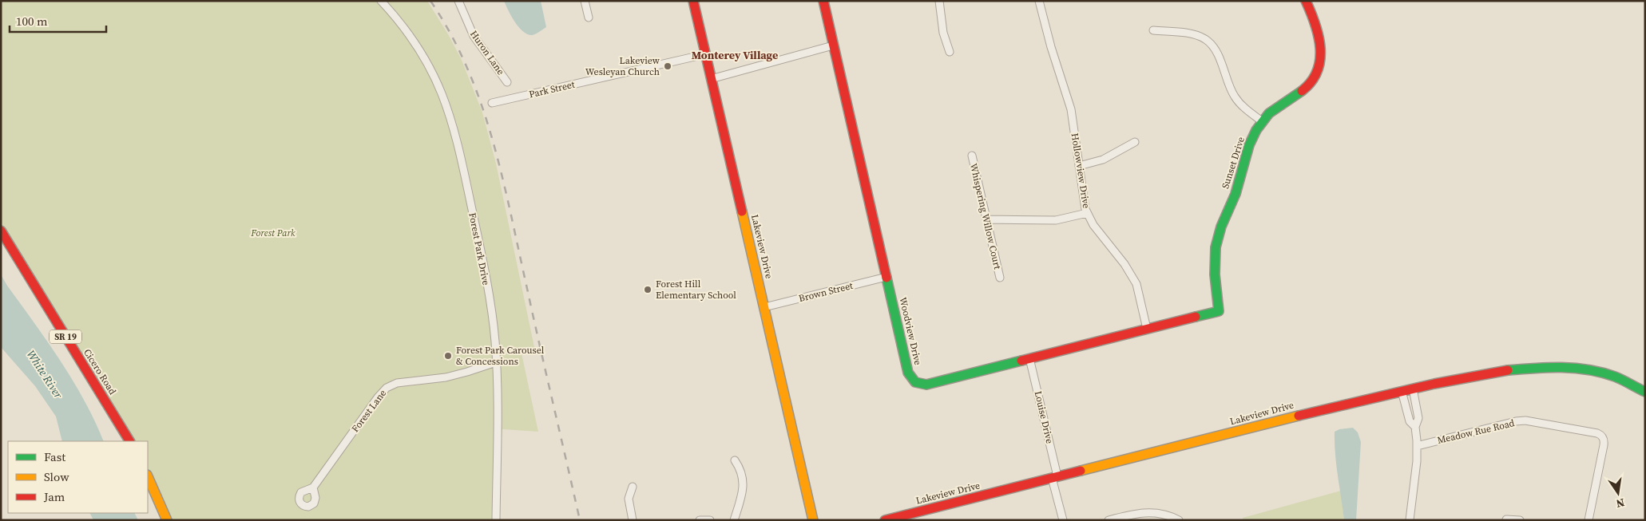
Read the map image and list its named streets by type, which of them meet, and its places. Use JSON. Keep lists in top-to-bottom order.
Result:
{
  "streets": {
    "street": [
      "Huron Lane",
      "Park Street",
      "Sunset Drive",
      "Hollowview Drive",
      "Whispering Willow Court",
      "Lakeview Drive",
      "Forest Park Drive",
      "Brown Street",
      "Woodview Drive",
      "SR 19",
      "Cicero Road",
      "Forest Lane",
      "Louise Drive",
      "Meadow Rue Road"
    ]
  },
  "crossings": [
    ["Park Street", "Lakeview Drive"],
    ["Sunset Drive", "Woodview Drive"],
    ["Hollowview Drive", "Woodview Drive"],
    ["Lakeview Drive", "Brown Street"],
    ["Lakeview Drive", "Louise Drive"],
    ["Forest Park Drive", "Forest Lane"],
    ["Brown Street", "Woodview Drive"],
    ["Woodview Drive", "Louise Drive"]
  ],
  "districts": ["Monterey Village"],
  "water": ["White River"],
  "parks": ["Forest Park"],
  "places": ["Lakeview Wesleyan Church", "Forest Hill Elementary School", "Forest Park Carousel & Concessions"],
  "legend": ["Fast", "Slow", "Jam"],
  "scale_bar": "100 m",
  "north": "bottom"
}
